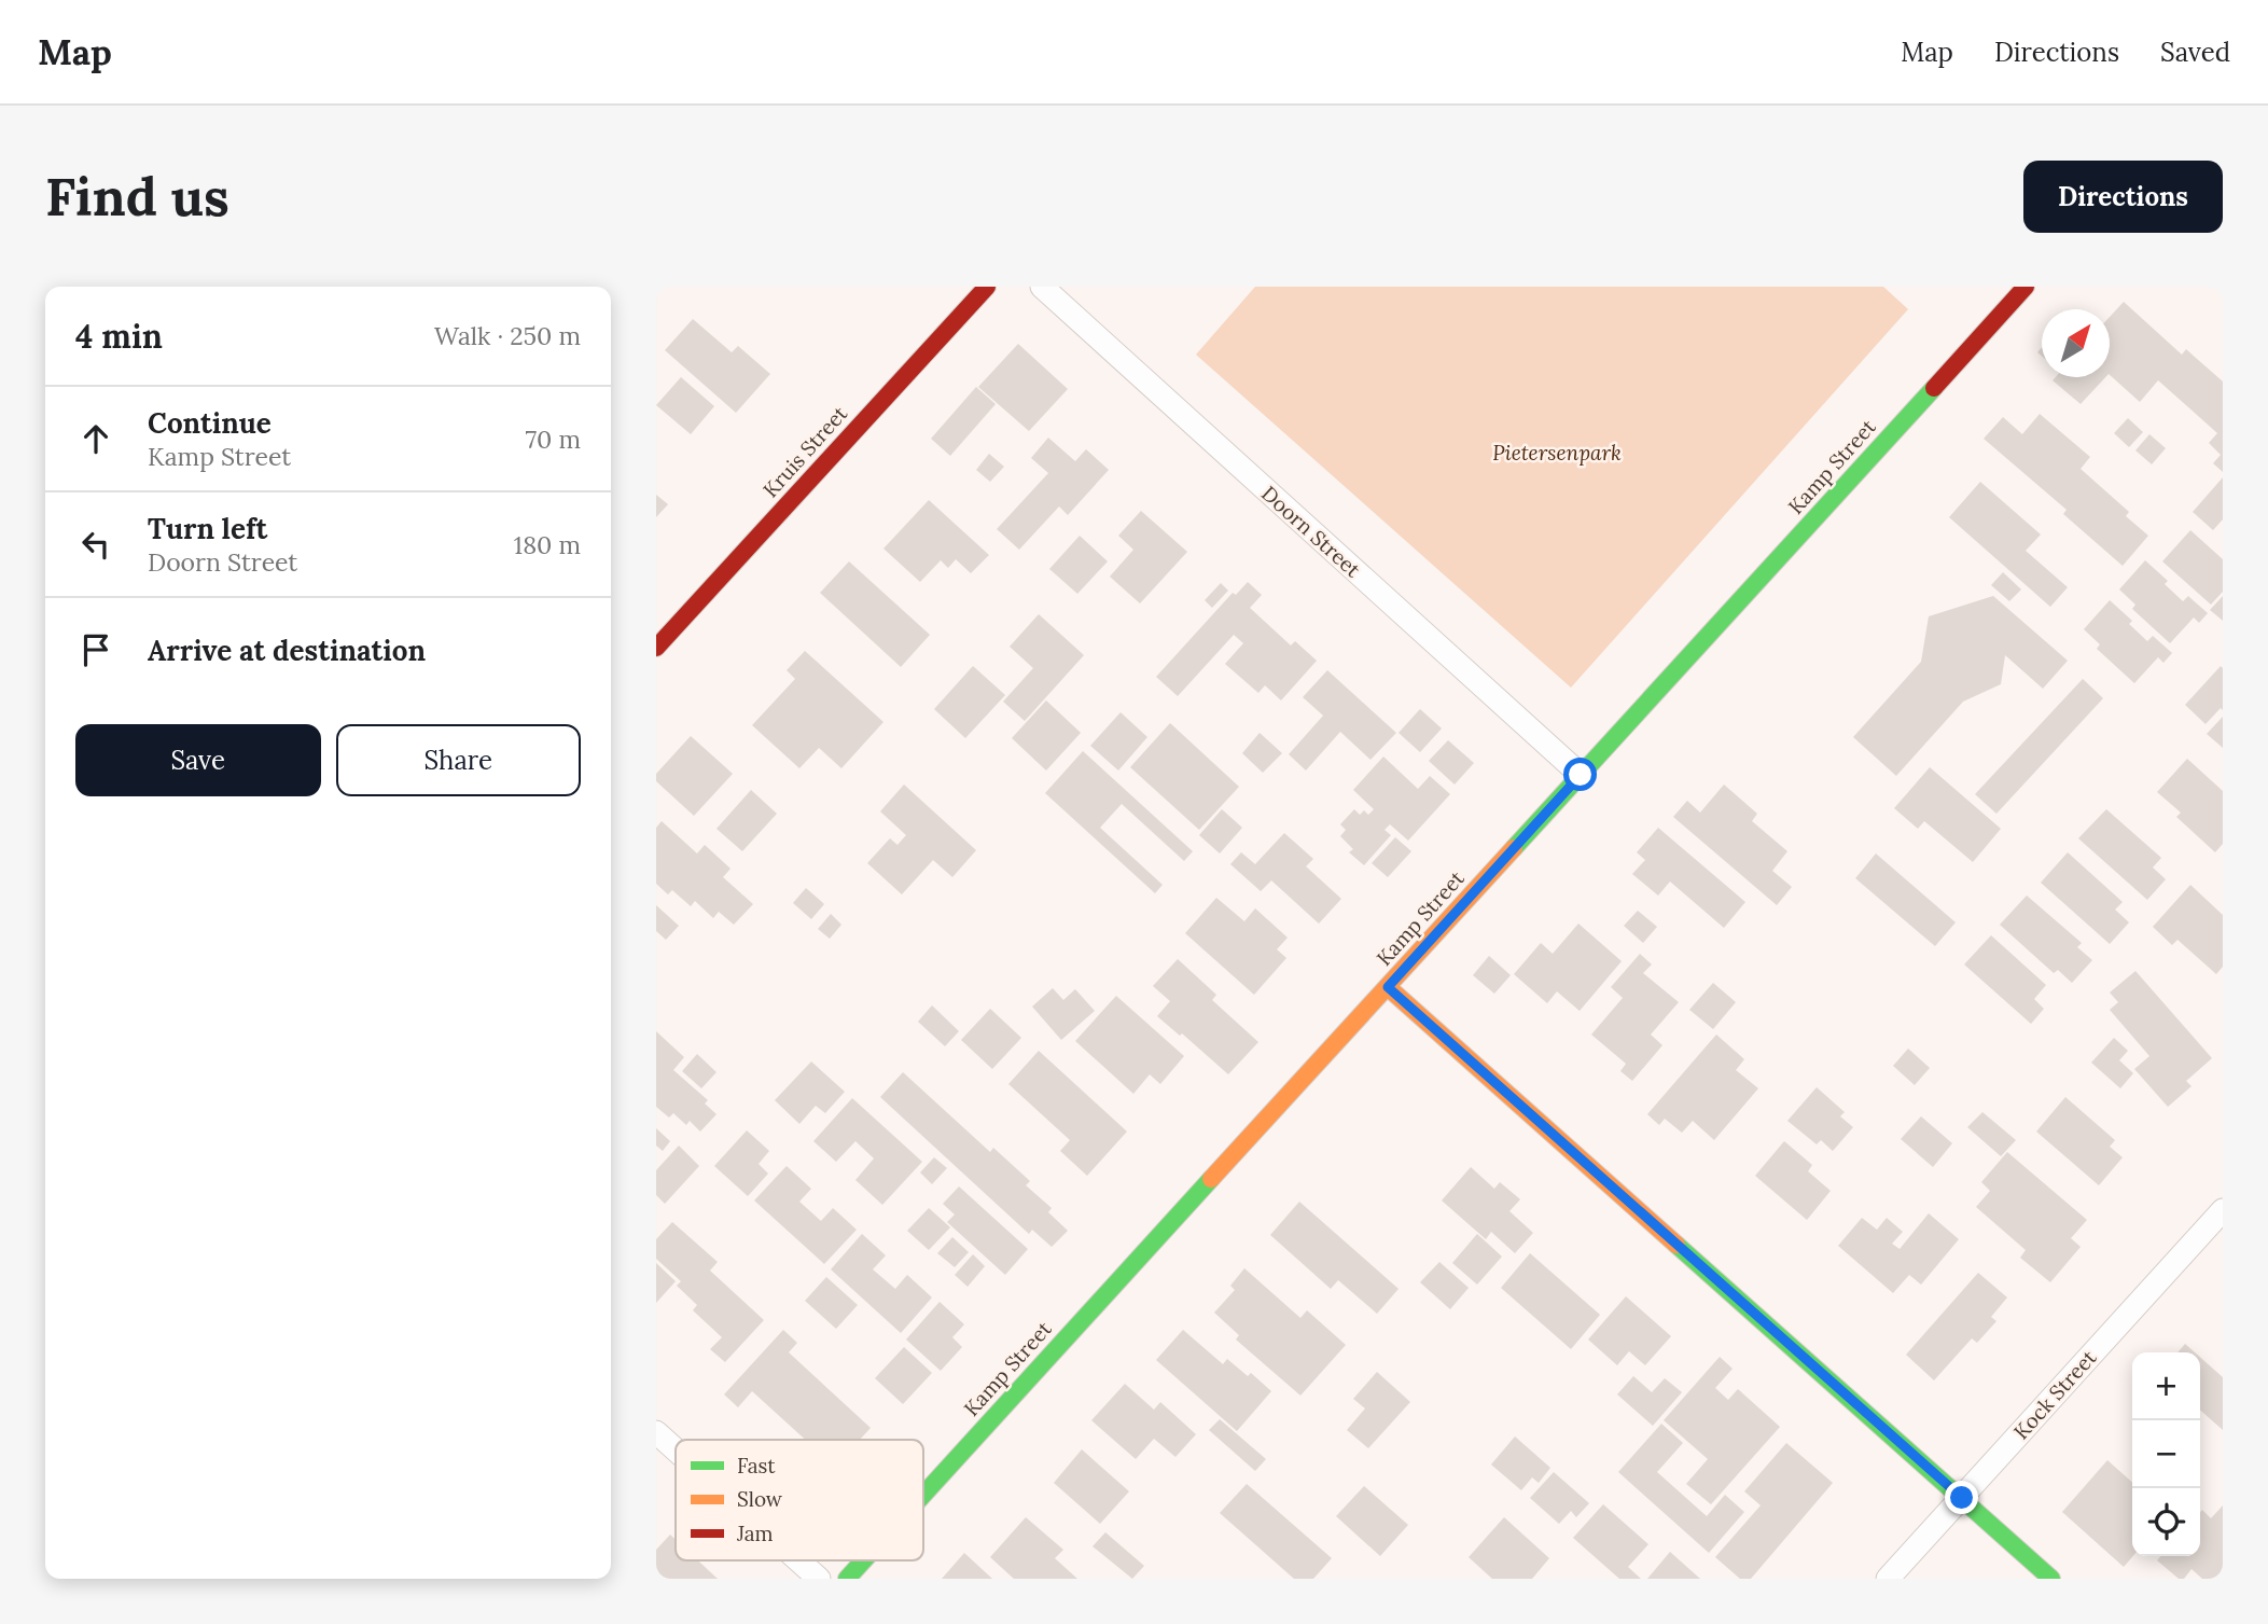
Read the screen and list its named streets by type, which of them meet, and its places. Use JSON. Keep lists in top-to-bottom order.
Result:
{
  "streets": {
    "street": [
      "Kruis Street",
      "Kamp Street",
      "Doorn Street",
      "Kock Street"
    ]
  },
  "crossings": [
    ["Kamp Street", "Doorn Street"]
  ],
  "parks": ["Pietersenpark"],
  "legend": ["Fast", "Slow", "Jam"],
  "north": "top right",
  "page": {
    "header": "Map",
    "nav": ["Map", "Directions", "Saved"],
    "buttons": [
      "Directions",
      ["Save", "Share"]
    ],
    "title": "Find us",
    "heading": ["4 min", "Walk · 250 m"],
    "list": [
      ["Continue", "Kamp Street", "70 m"],
      ["Turn left", "Doorn Street", "180 m"],
      "Arrive at destination"
    ],
    "map_buttons": ["+", "−"]
  }
}
